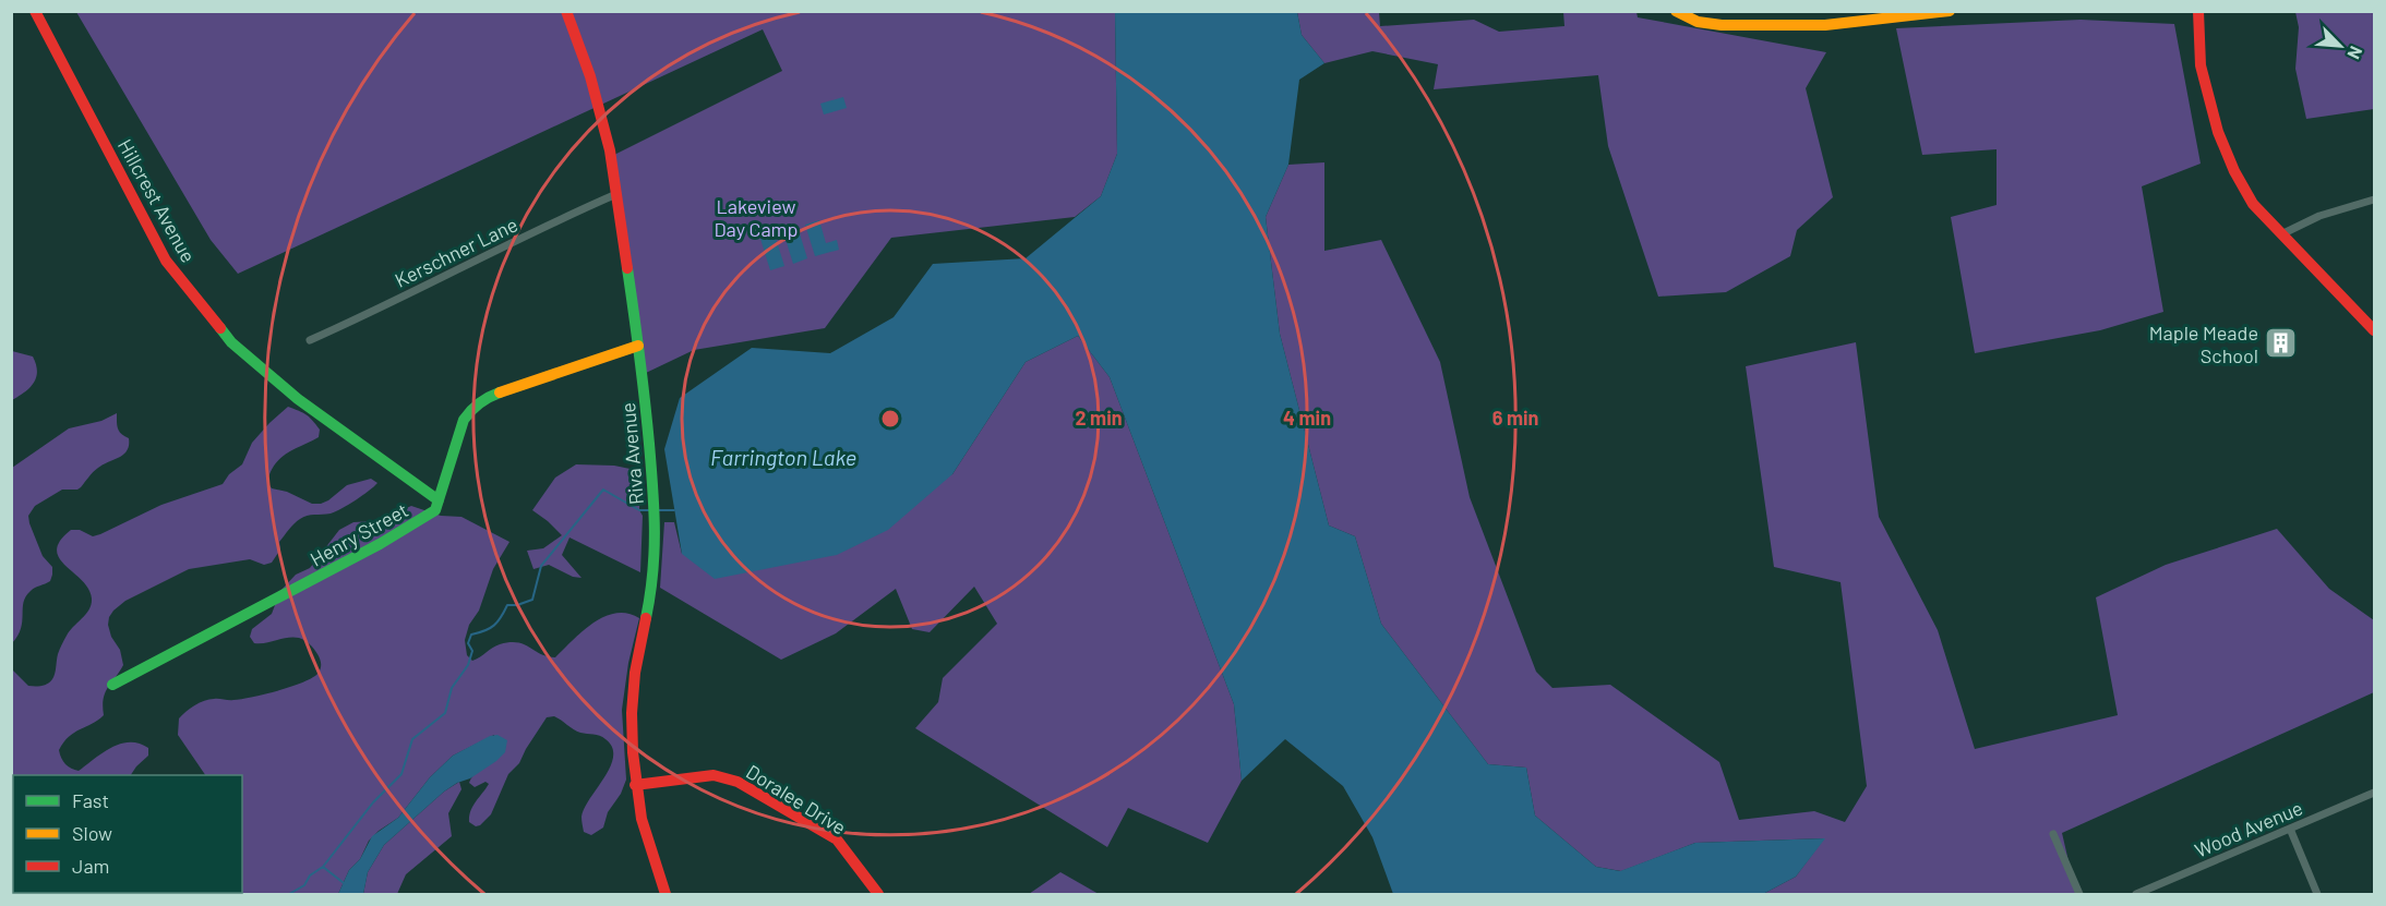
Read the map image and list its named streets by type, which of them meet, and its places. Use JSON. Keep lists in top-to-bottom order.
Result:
{
  "streets": {
    "street": [
      "Hillcrest Avenue",
      "Kerschner Lane",
      "Riva Avenue",
      "Henry Street",
      "Doralee Drive",
      "Wood Avenue"
    ]
  },
  "crossings": [
    ["Hillcrest Avenue", "Henry Street"],
    ["Kerschner Lane", "Riva Avenue"],
    ["Riva Avenue", "Henry Street"],
    ["Riva Avenue", "Doralee Drive"]
  ],
  "water": ["Farrington Lake"],
  "parks": ["Lakeview Day Camp"],
  "places": {
    "building": ["Maple Meade School"]
  },
  "legend": ["Fast", "Slow", "Jam"],
  "north": "bottom right",
  "rings": ["2 min", "4 min", "6 min"]
}
